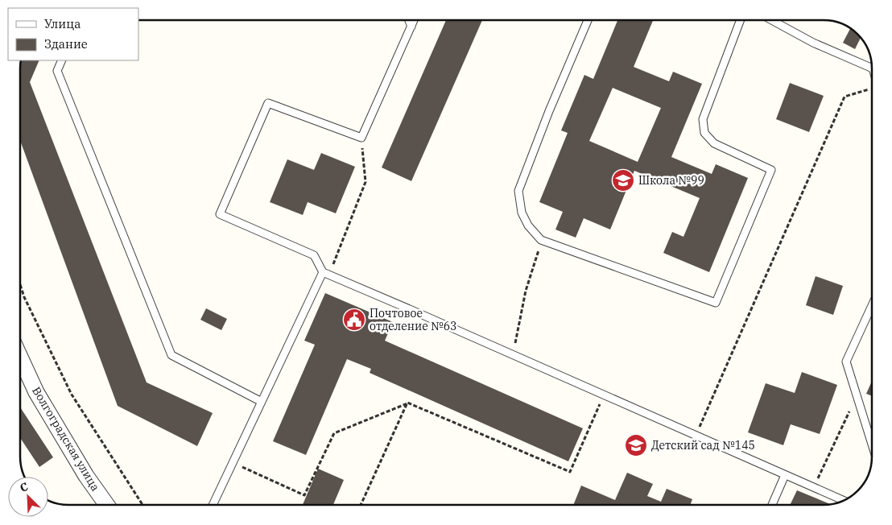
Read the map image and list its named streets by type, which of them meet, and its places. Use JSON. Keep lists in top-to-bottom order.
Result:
{
  "streets": {
    "street": ["Волгоградская улица"]
  },
  "places": {
    "school or university": ["Школа №99", "Детский сад №145"],
    "public building": ["Почтовое отделение №63"]
  },
  "legend": ["Улица", "Здание"],
  "north": "top left"
}
